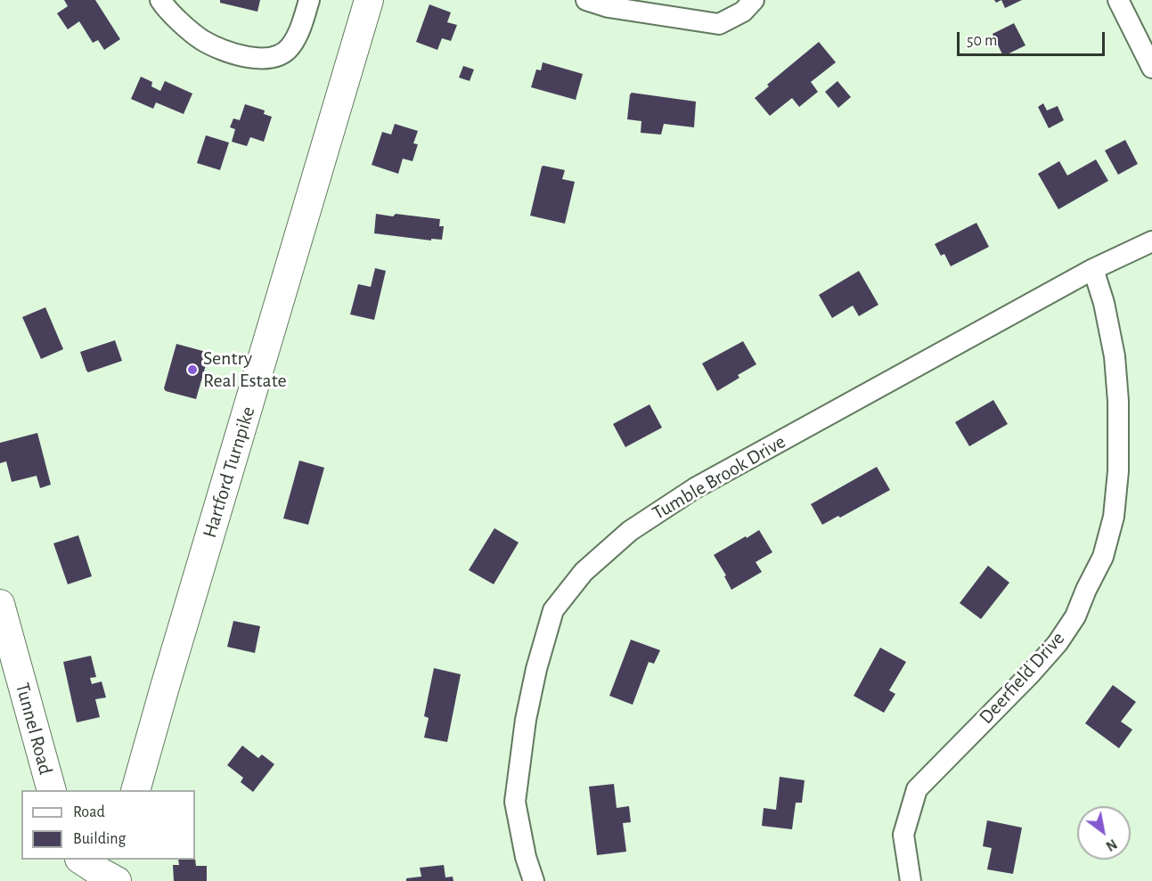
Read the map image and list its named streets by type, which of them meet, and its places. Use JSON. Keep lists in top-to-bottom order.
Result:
{
  "streets": {
    "main road": ["Hartford Turnpike", "Tunnel Road"],
    "street": ["Tumble Brook Drive", "Deerfield Drive"]
  },
  "crossings": [
    ["Tumble Brook Drive", "Deerfield Drive"]
  ],
  "places": ["Sentry Real Estate"],
  "legend": ["Road", "Building"],
  "scale_bar": "50 m",
  "north": "bottom right"
}
